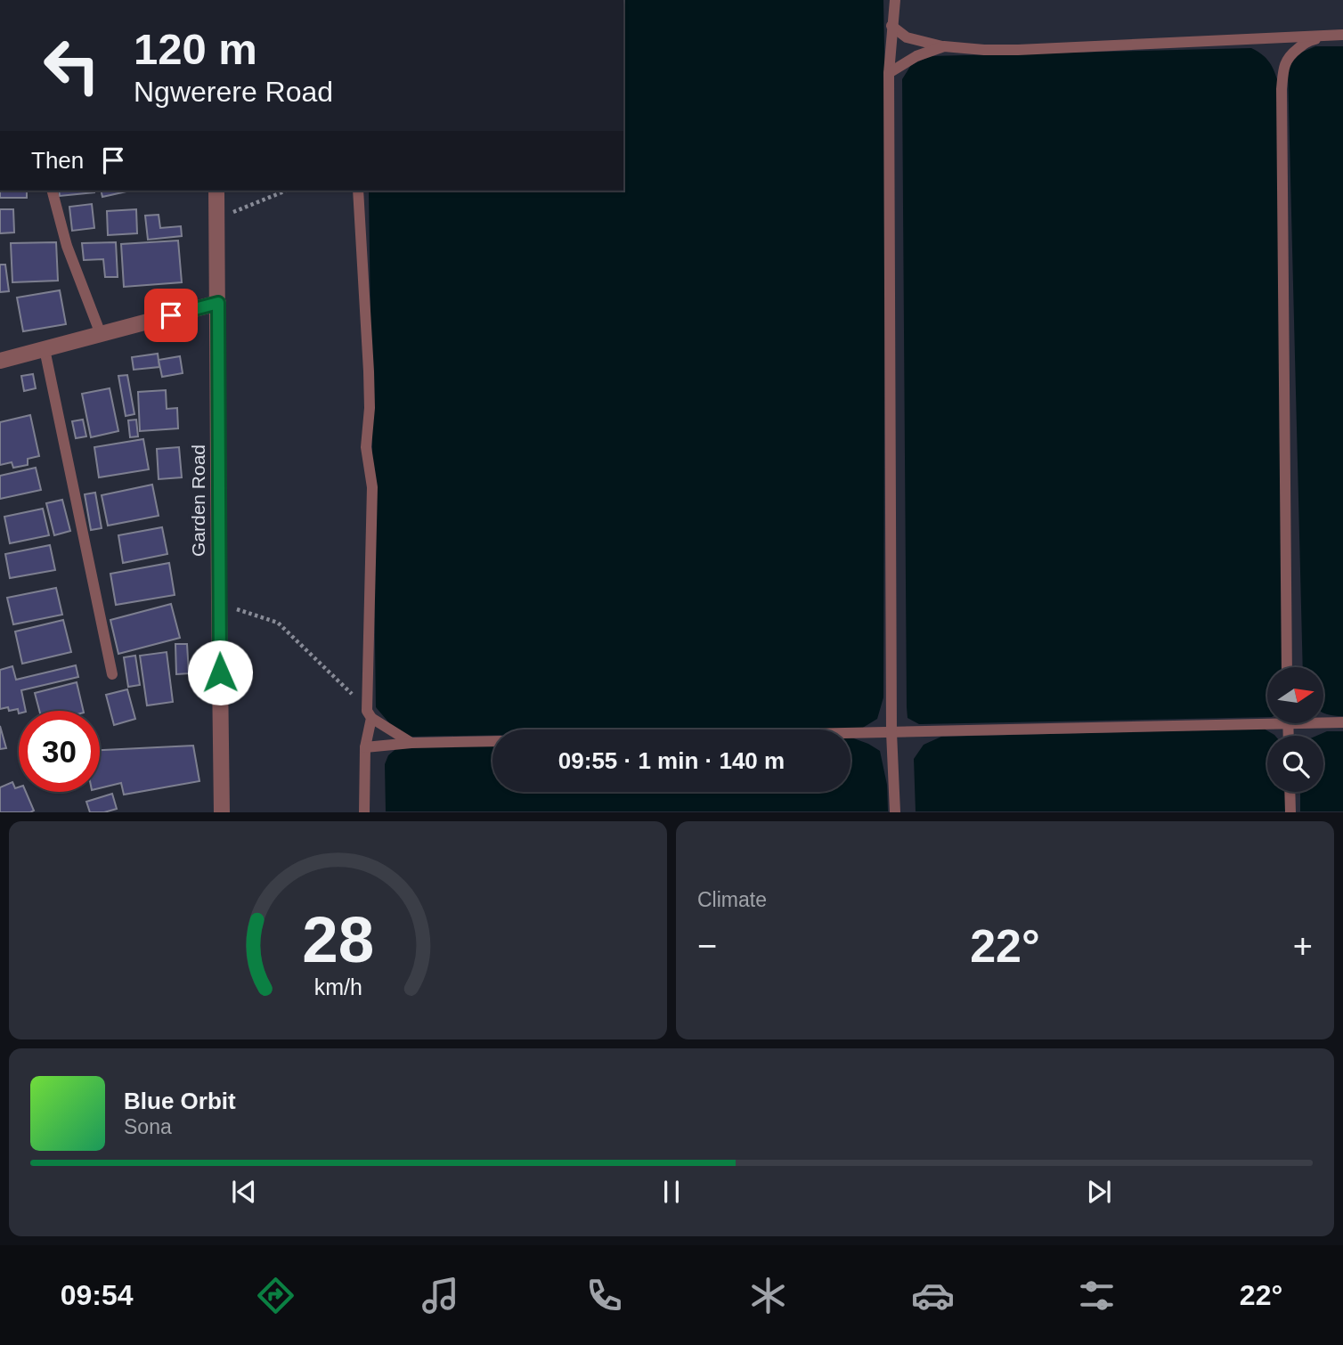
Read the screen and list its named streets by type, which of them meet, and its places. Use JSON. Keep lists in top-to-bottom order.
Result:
{
  "streets": {
    "street": ["Garden Road"]
  },
  "north": "right",
  "page": {
    "turn": ["120 m", "Ngwerere Road"],
    "then": "Then",
    "limit": "30",
    "trip": "09:55 · 1 min · 140 m",
    "tile": "Climate",
    "heat": ["−", "22°", "+"],
    "song": ["Blue Orbit", "Sona"],
    "tabs": ["09:54", "22°"],
    "gauge": ["28", "km/h"]
  }
}
